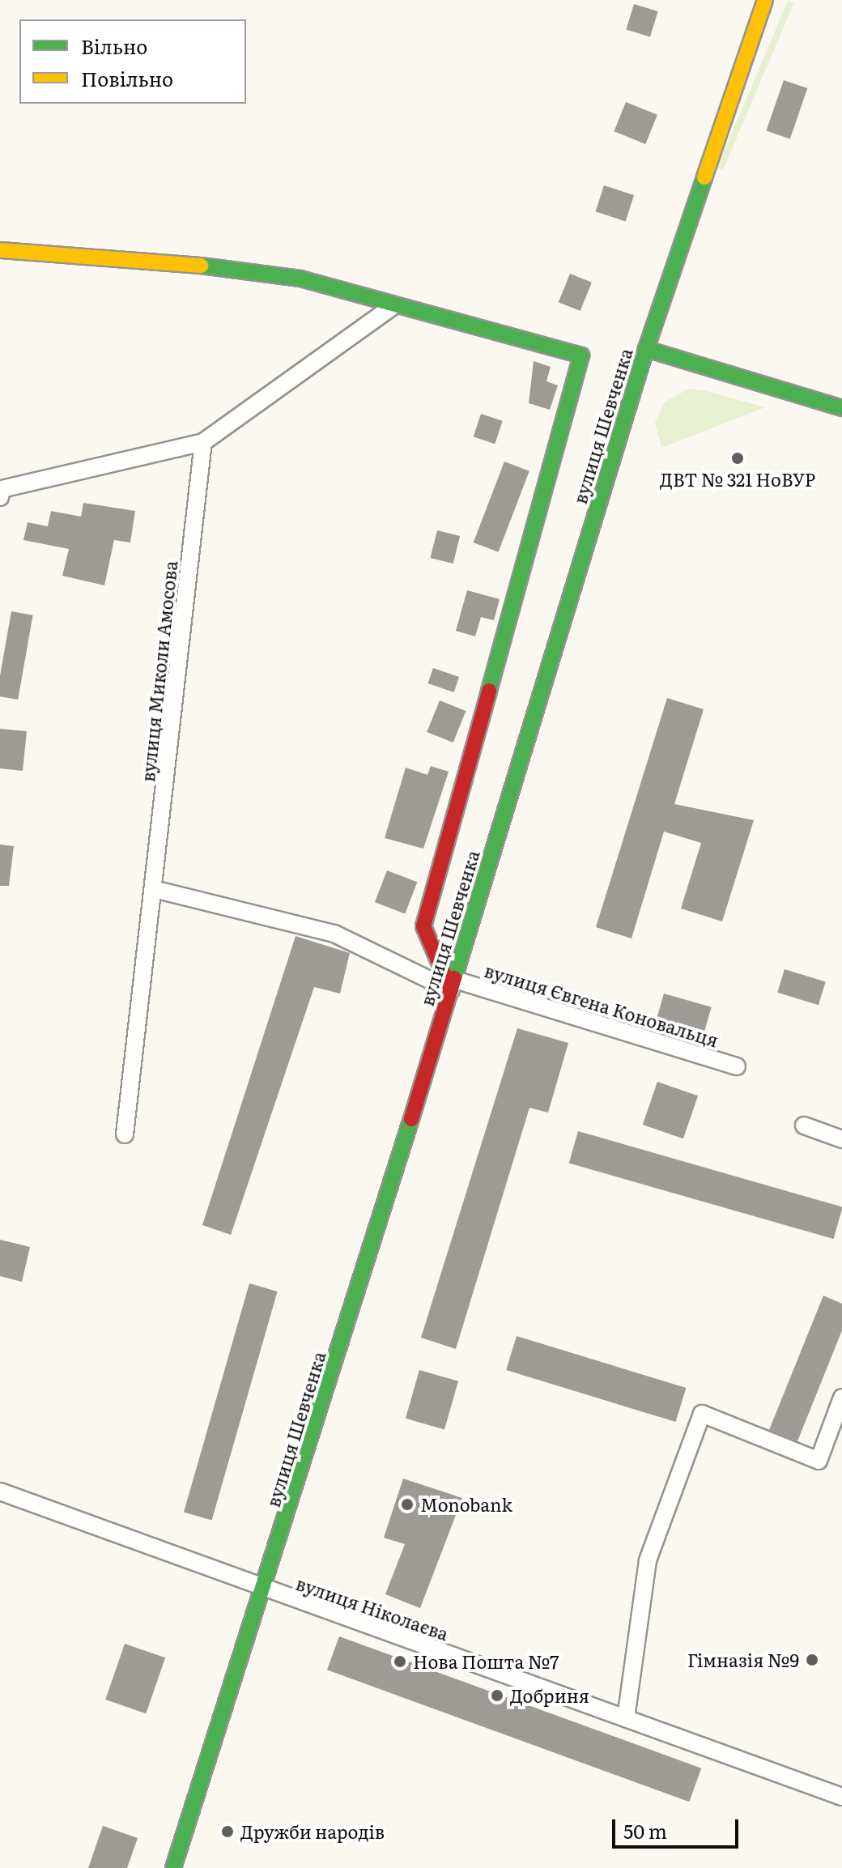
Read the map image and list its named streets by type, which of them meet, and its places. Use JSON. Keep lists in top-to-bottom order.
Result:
{
  "streets": {
    "main road": ["вулиця Шевченка"],
    "street": ["вулиця Миколи Амосова", "вулиця Євгена Коновальця", "вулиця Ніколаєва"]
  },
  "crossings": [
    ["вулиця Шевченка", "вулиця Євгена Коновальця"],
    ["вулиця Шевченка", "вулиця Ніколаєва"],
    ["вулиця Миколи Амосова", "вулиця Євгена Коновальця"]
  ],
  "places": [
    "ДВТ № 321 НоВУР",
    "Monobank",
    "Гімназія №9",
    "Нова Пошта №7",
    "Добриня",
    "Дружби народів"
  ],
  "legend": ["Вільно", "Повільно"],
  "scale_bar": "50 m"
}
